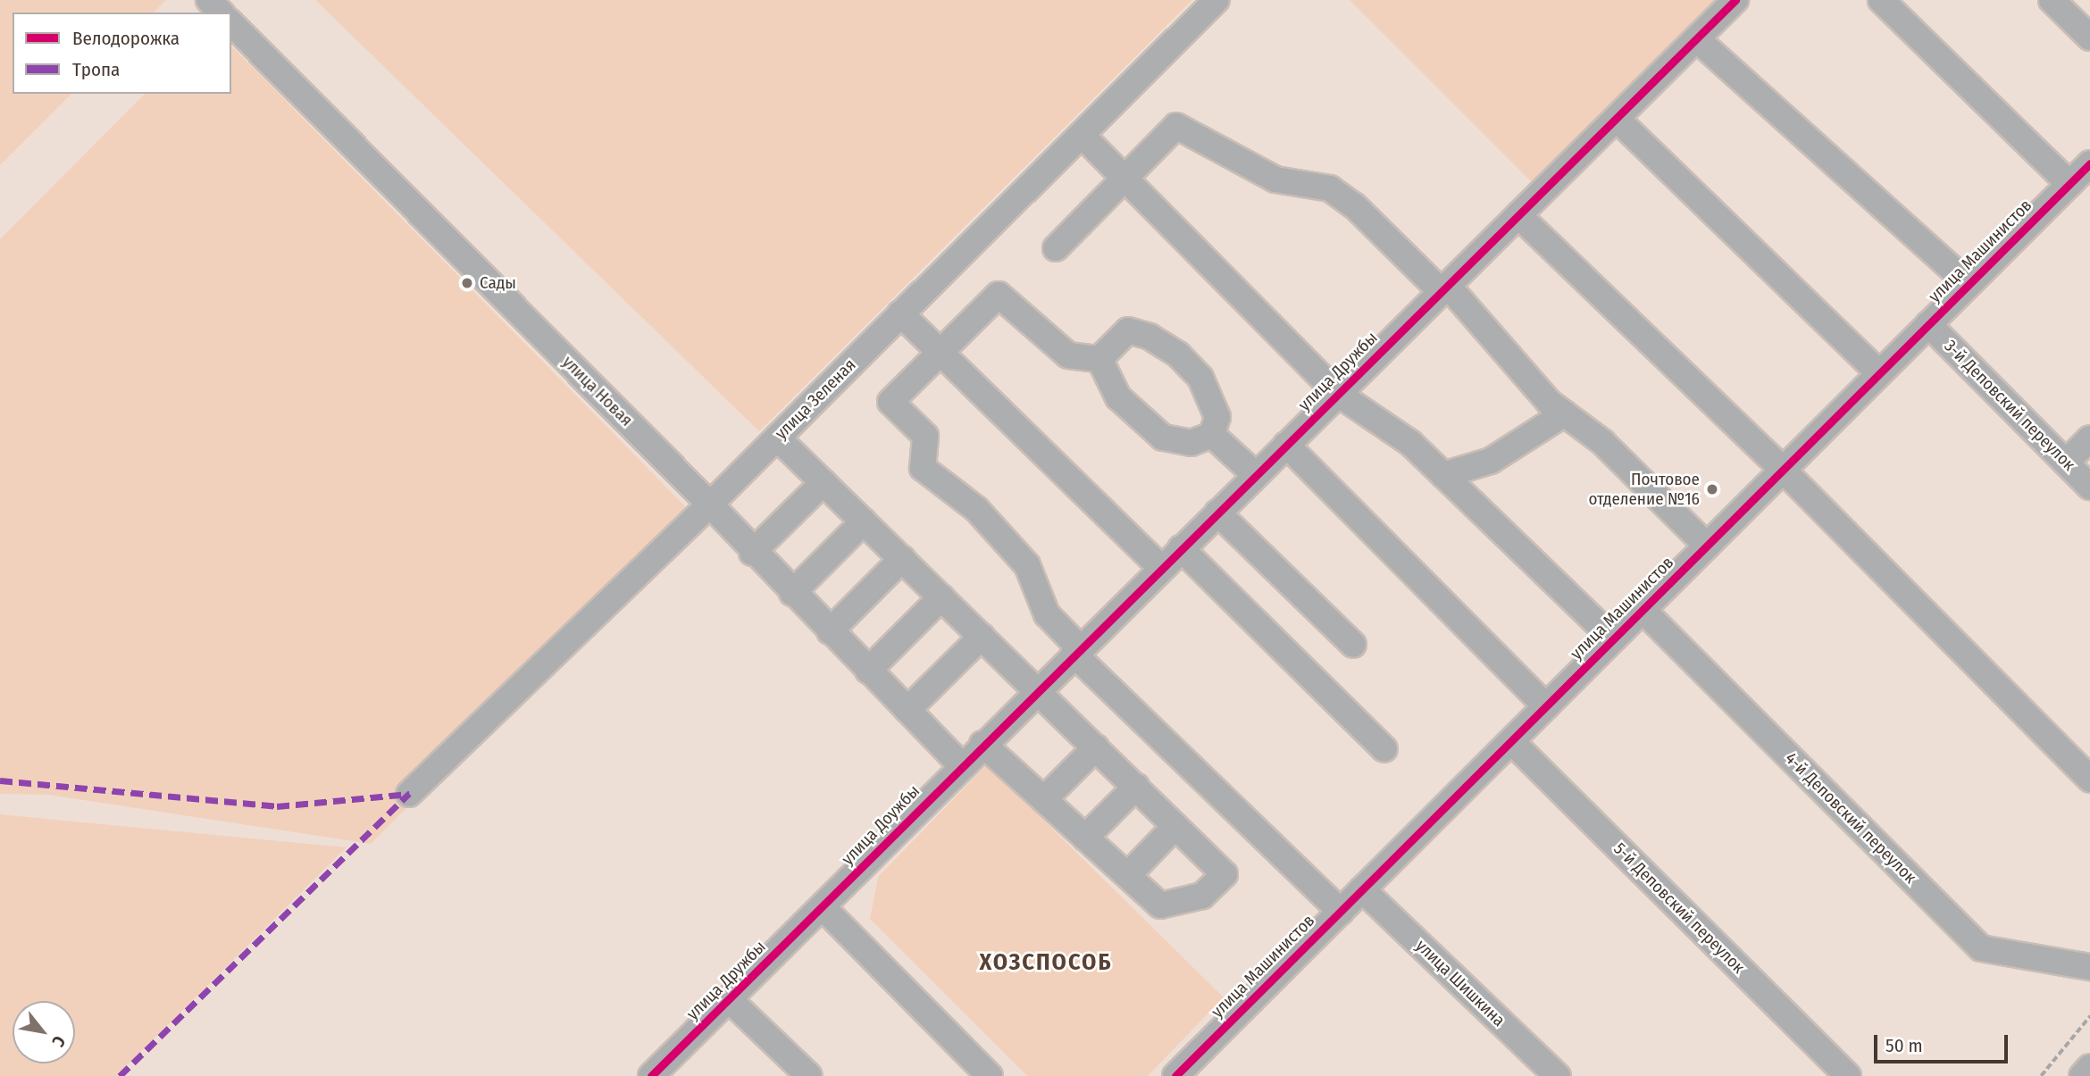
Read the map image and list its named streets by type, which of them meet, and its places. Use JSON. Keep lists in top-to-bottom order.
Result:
{
  "streets": {
    "street": [
      "улица Машинистов",
      "улица Дружбы",
      "улица Новая",
      "улица Зеленая",
      "3-й Деповский переулок",
      "4-й Деповский переулок",
      "улица Доужбы",
      "5-й Деповский переулок",
      "улица Шишкина"
    ]
  },
  "crossings": [
    ["улица Машинистов", "3-й Деповский переулок"],
    ["улица Машинистов", "4-й Деповский переулок"],
    ["улица Машинистов", "5-й Деповский переулок"],
    ["улица Машинистов", "улица Шишкина"],
    ["улица Дружбы", "улица Новая"],
    ["улица Дружбы", "улица Доужбы"],
    ["улица Новая", "улица Зеленая"],
    ["улица Новая", "улица Доужбы"]
  ],
  "districts": ["ХОЗСПОСОБ"],
  "places": ["Сады", "Почтовое отделение №16"],
  "legend": ["Велодорожка", "Тропа"],
  "scale_bar": "50 m",
  "north": "bottom right"
}
